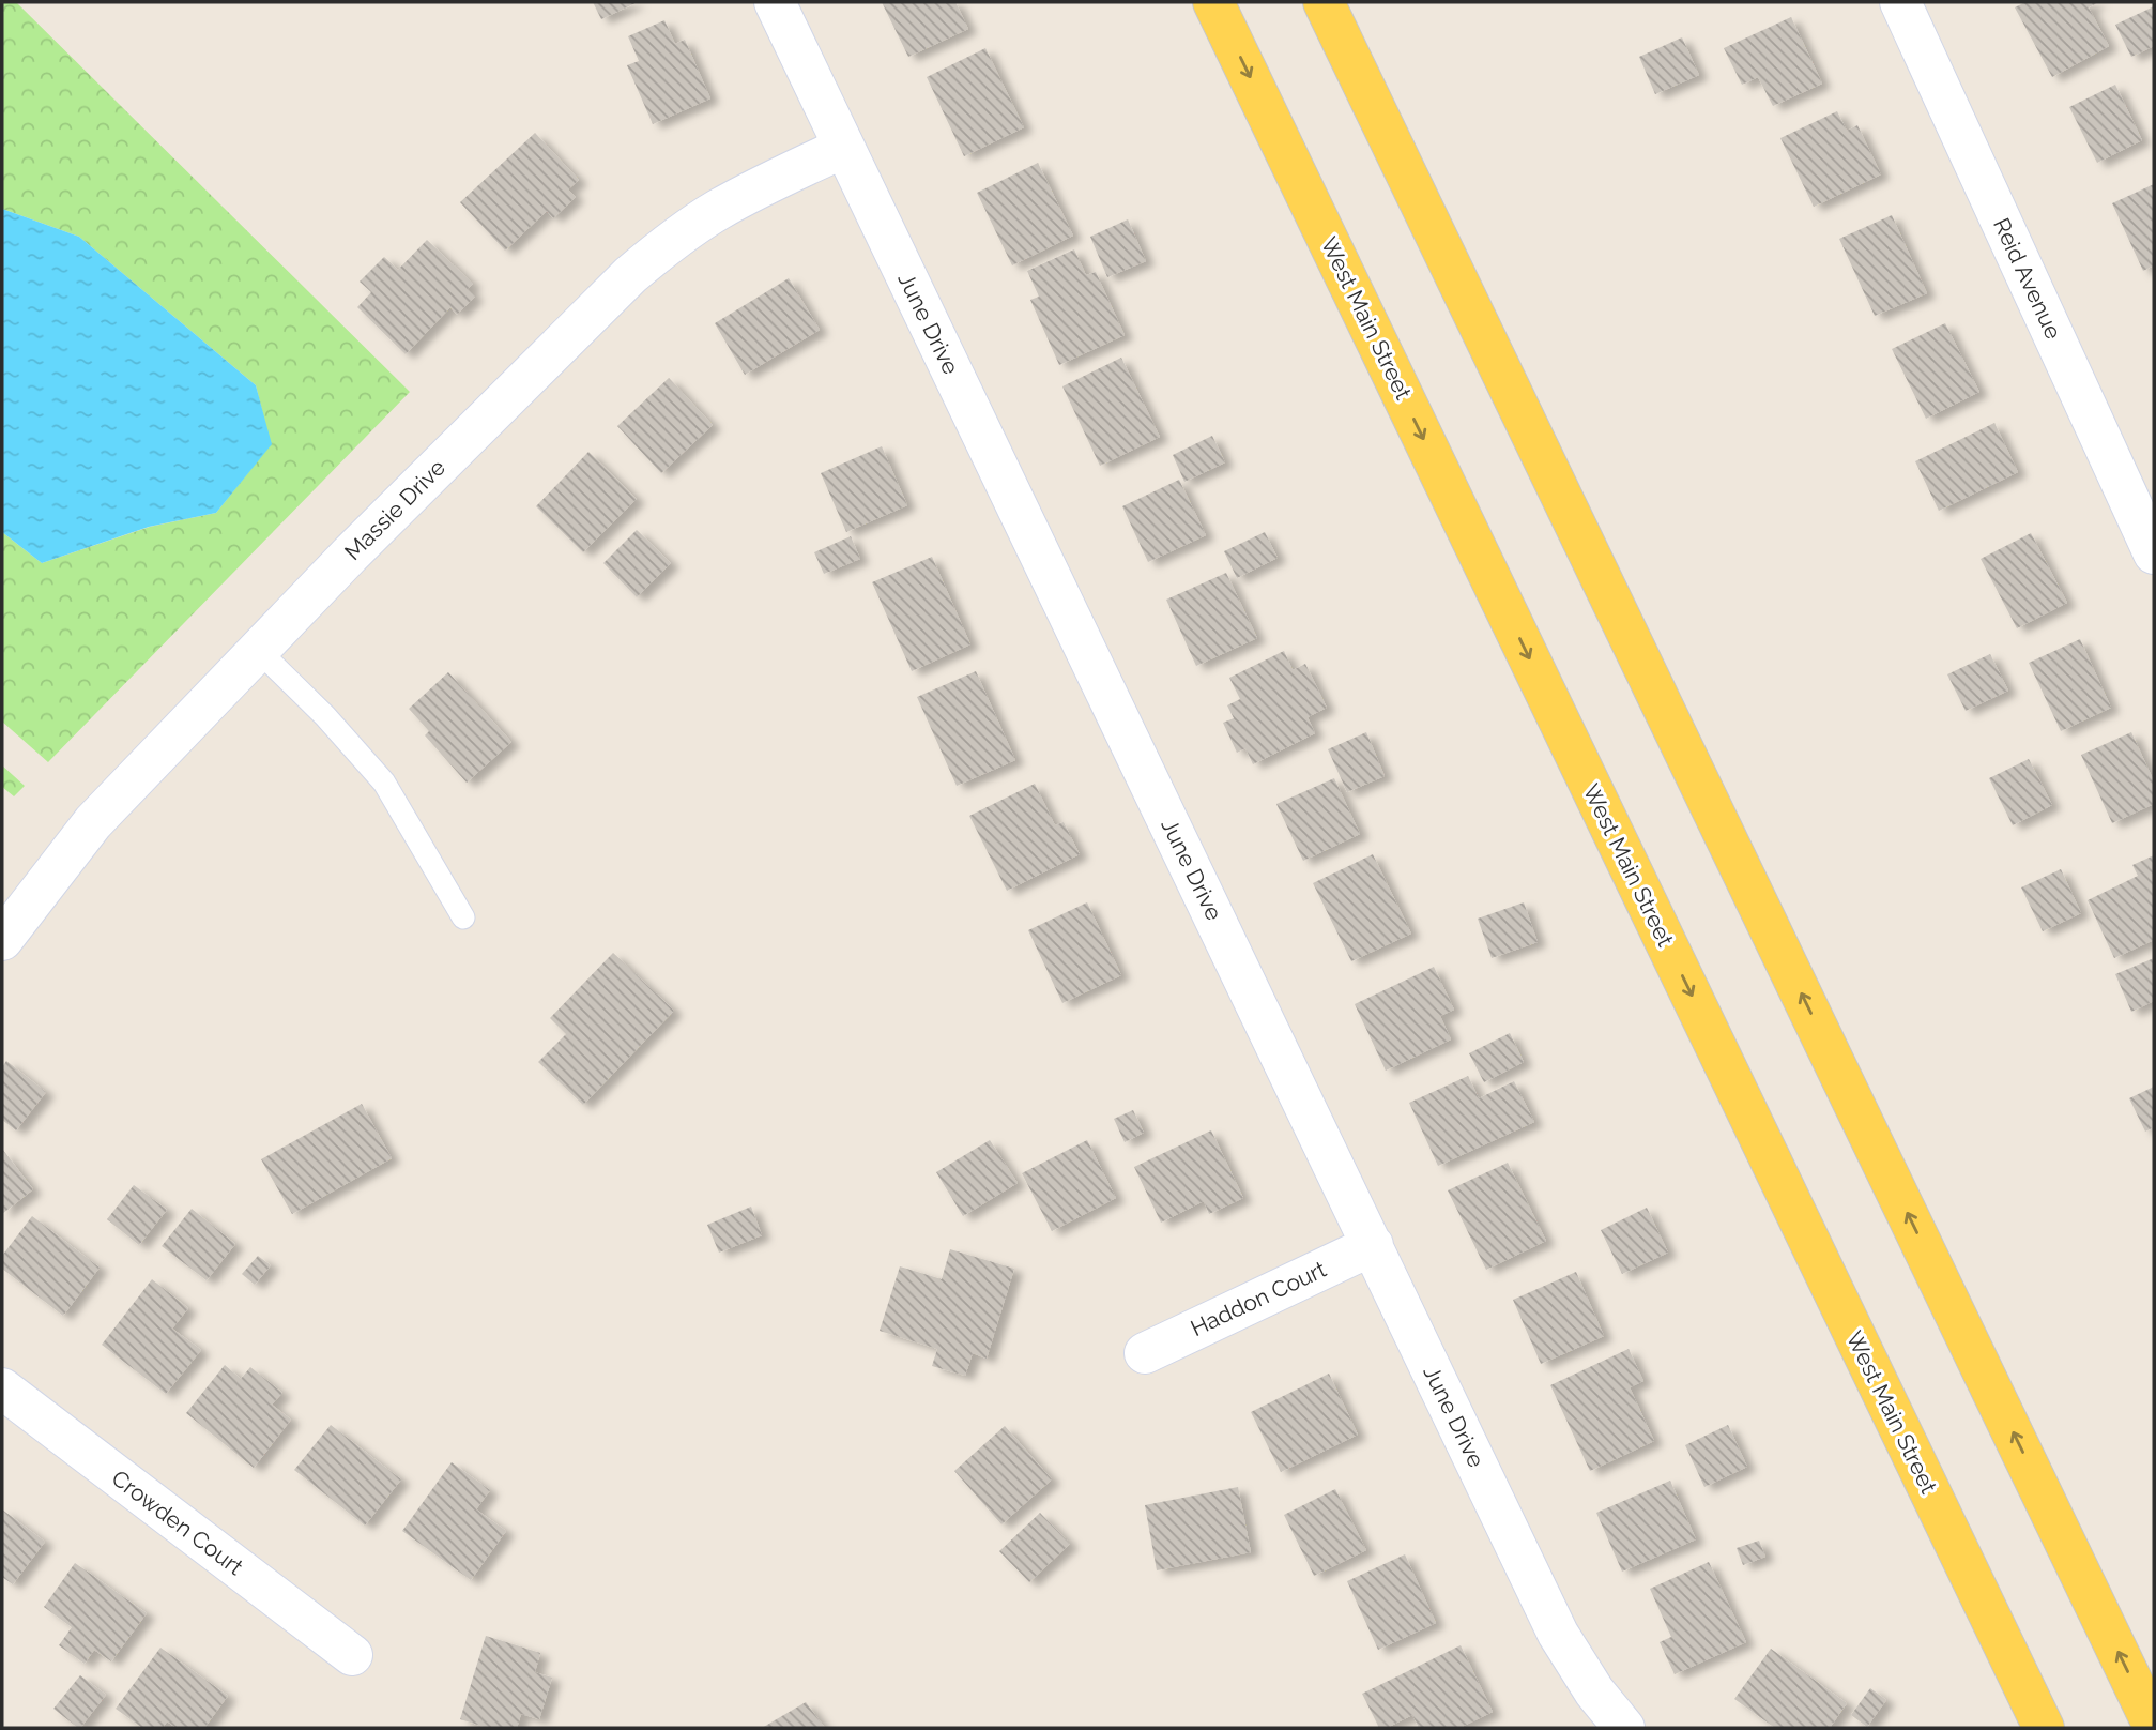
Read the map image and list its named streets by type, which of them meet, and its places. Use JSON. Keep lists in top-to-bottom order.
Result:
{
  "streets": {
    "main road": ["West Main Street"],
    "street": [
      "Reid Avenue",
      "June Drive",
      "Massie Drive",
      "Haddon Court",
      "Crowden Court"
    ]
  },
  "crossings": [
    ["June Drive", "Massie Drive"],
    ["June Drive", "Haddon Court"]
  ]
}
